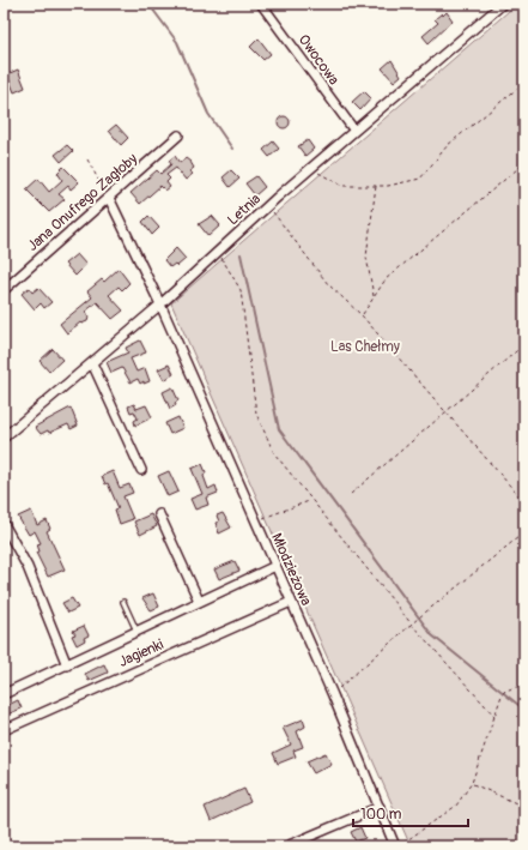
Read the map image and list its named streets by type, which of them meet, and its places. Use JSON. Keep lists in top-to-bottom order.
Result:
{
  "streets": {
    "street": [
      "Owocowa",
      "Jana Onufrego Zagłoby",
      "Letnia",
      "Młodzieżowa",
      "Jagienki"
    ]
  },
  "crossings": [
    ["Owocowa", "Letnia"],
    ["Jana Onufrego Zagłoby", "Młodzieżowa"],
    ["Letnia", "Młodzieżowa"],
    ["Młodzieżowa", "Jagienki"]
  ],
  "parks": ["Las Chełmy"],
  "scale_bar": "100 m"
}
